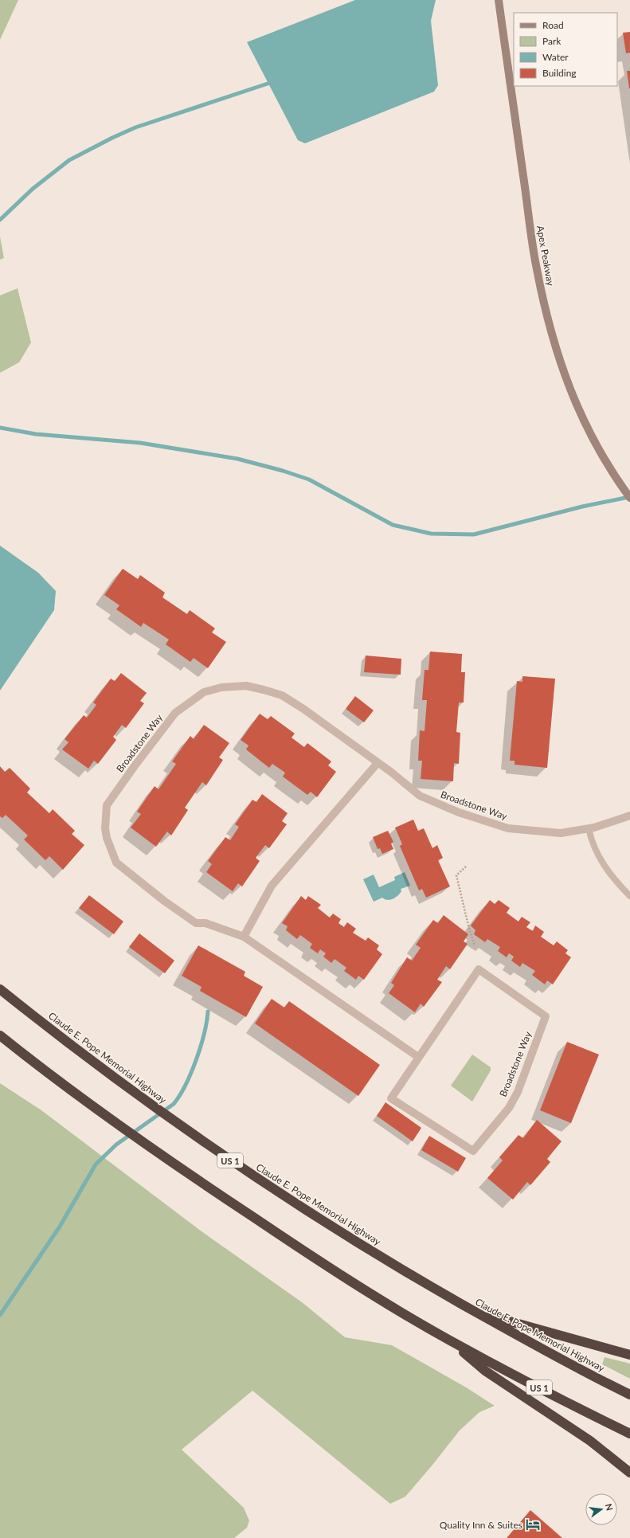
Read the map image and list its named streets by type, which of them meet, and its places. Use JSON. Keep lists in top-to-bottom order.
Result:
{
  "streets": {
    "highway": ["Claude E. Pope Memorial Highway", "US 1"],
    "main road": ["Apex Peakway"],
    "street": ["Broadstone Way"]
  },
  "places": {
    "hotel": ["Quality Inn & Suites"]
  },
  "legend": [
    "Road",
    "Park",
    "Water",
    "Building"
  ],
  "north": "right"
}
